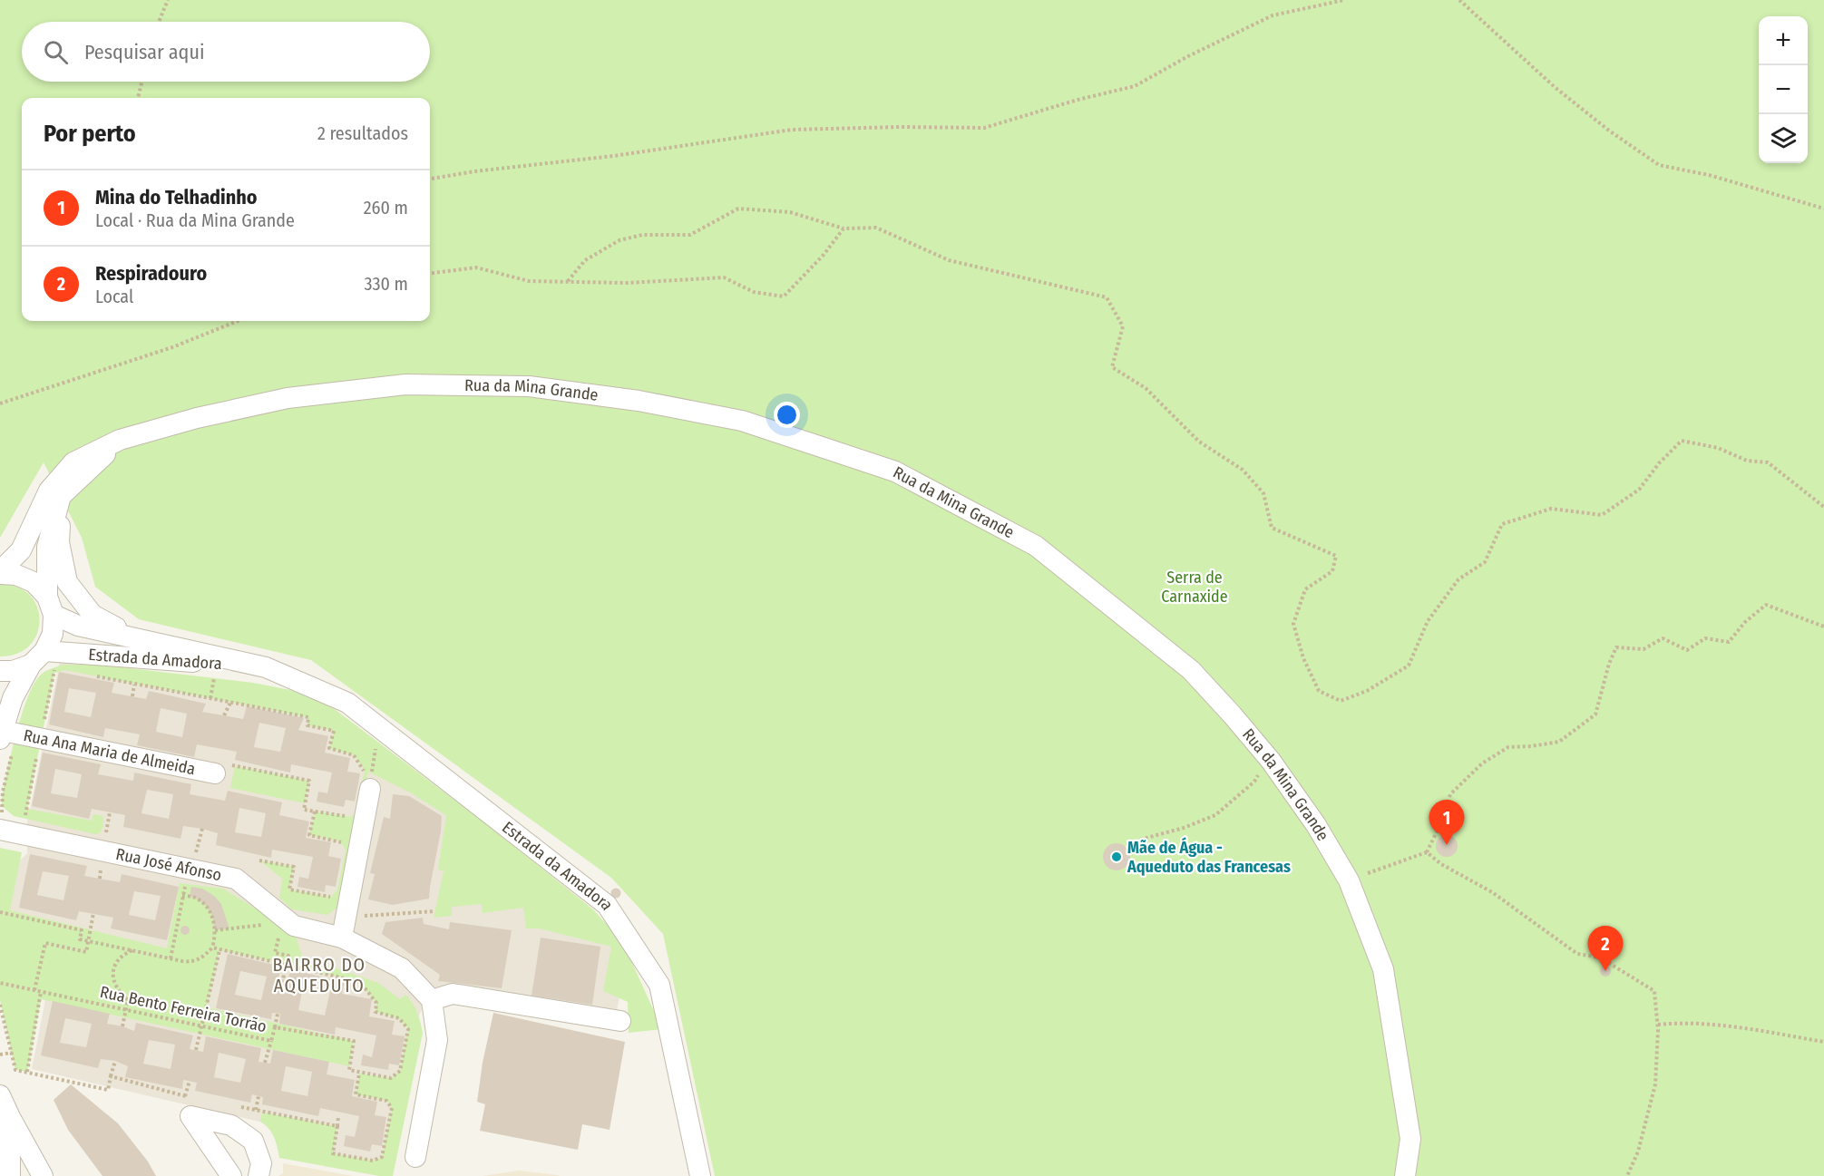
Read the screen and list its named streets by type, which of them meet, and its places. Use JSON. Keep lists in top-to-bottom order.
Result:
{
  "streets": {
    "street": [
      "Rua da Mina Grande",
      "Estrada da Amadora",
      "Rua Ana Maria de Almeida",
      "Rua José Afonso"
    ],
    "path": ["Rua Bento Ferreira Torrão"]
  },
  "crossings": [
    ["Rua da Mina Grande", "Estrada da Amadora"]
  ],
  "districts": ["BAIRRO DO AQUEDUTO"],
  "parks": ["Serra de Carnaxide"],
  "places": ["Mãe de Água - Aqueduto das Francesas"],
  "page": {
    "map_buttons": ["+", "−"],
    "search": "Pesquisar aqui",
    "heading": ["Por perto", "2 resultados"],
    "list": [
      {
        "mark": "1",
        "name": "Mina do Telhadinho",
        "note": "Local · Rua da Mina Grande",
        "value": "260 m"
      },
      {
        "mark": "2",
        "name": "Respiradouro",
        "note": "Local",
        "value": "330 m"
      }
    ],
    "pins": ["1", "2"]
  }
}
